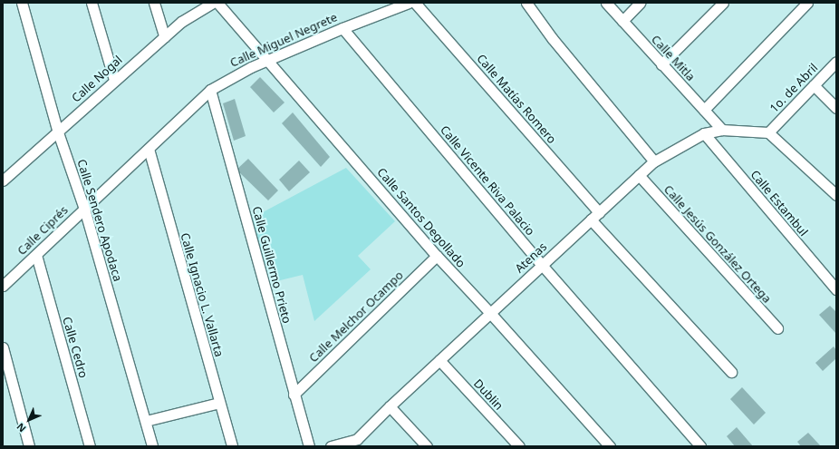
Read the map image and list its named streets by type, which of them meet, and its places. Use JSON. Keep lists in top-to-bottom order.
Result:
{
  "streets": {
    "street": [
      "Calle Miguel Negrete",
      "Calle Mitla",
      "Calle Nogal",
      "1o. de Abril",
      "Calle Matías Romero",
      "Calle Vicente Riva Palacio",
      "Calle Estambul",
      "Calle Santos Degollado",
      "Calle Sendero Apodaca",
      "Calle Ciprés",
      "Calle Jesús González Ortega",
      "Atenas",
      "Calle Guillermo Prieto",
      "Calle Ignacio L. Vallarta",
      "Calle Melchor Ocampo",
      "Calle Cedro",
      "Dublin"
    ]
  },
  "crossings": [
    ["Calle Miguel Negrete", "Calle Vicente Riva Palacio"],
    ["Calle Miguel Negrete", "Calle Santos Degollado"],
    ["Calle Miguel Negrete", "Calle Sendero Apodaca"],
    ["Calle Miguel Negrete", "Calle Ciprés"],
    ["Calle Miguel Negrete", "Calle Guillermo Prieto"],
    ["Calle Miguel Negrete", "Calle Ignacio L. Vallarta"],
    ["Calle Mitla", "Atenas"],
    ["Calle Nogal", "Calle Sendero Apodaca"],
    ["1o. de Abril", "Atenas"],
    ["Calle Matías Romero", "Atenas"],
    ["Calle Vicente Riva Palacio", "Atenas"],
    ["Calle Estambul", "Atenas"],
    ["Calle Santos Degollado", "Atenas"],
    ["Calle Santos Degollado", "Calle Melchor Ocampo"],
    ["Calle Sendero Apodaca", "Calle Ciprés"],
    ["Calle Ciprés", "Calle Cedro"],
    ["Calle Jesús González Ortega", "Atenas"],
    ["Atenas", "Dublin"],
    ["Calle Guillermo Prieto", "Calle Melchor Ocampo"]
  ],
  "north": "bottom left"
}
